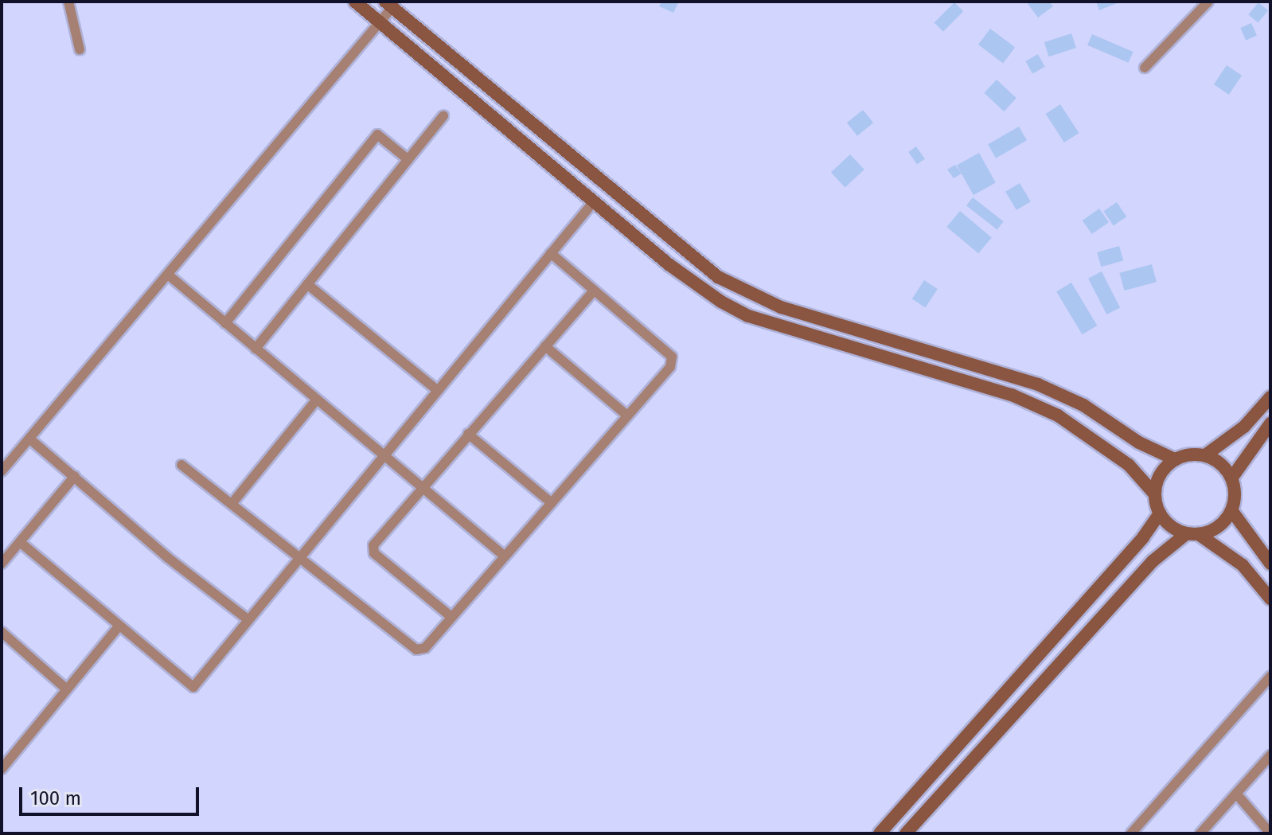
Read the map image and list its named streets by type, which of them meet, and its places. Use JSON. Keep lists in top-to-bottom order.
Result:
{
  "scale_bar": "100 m"
}
